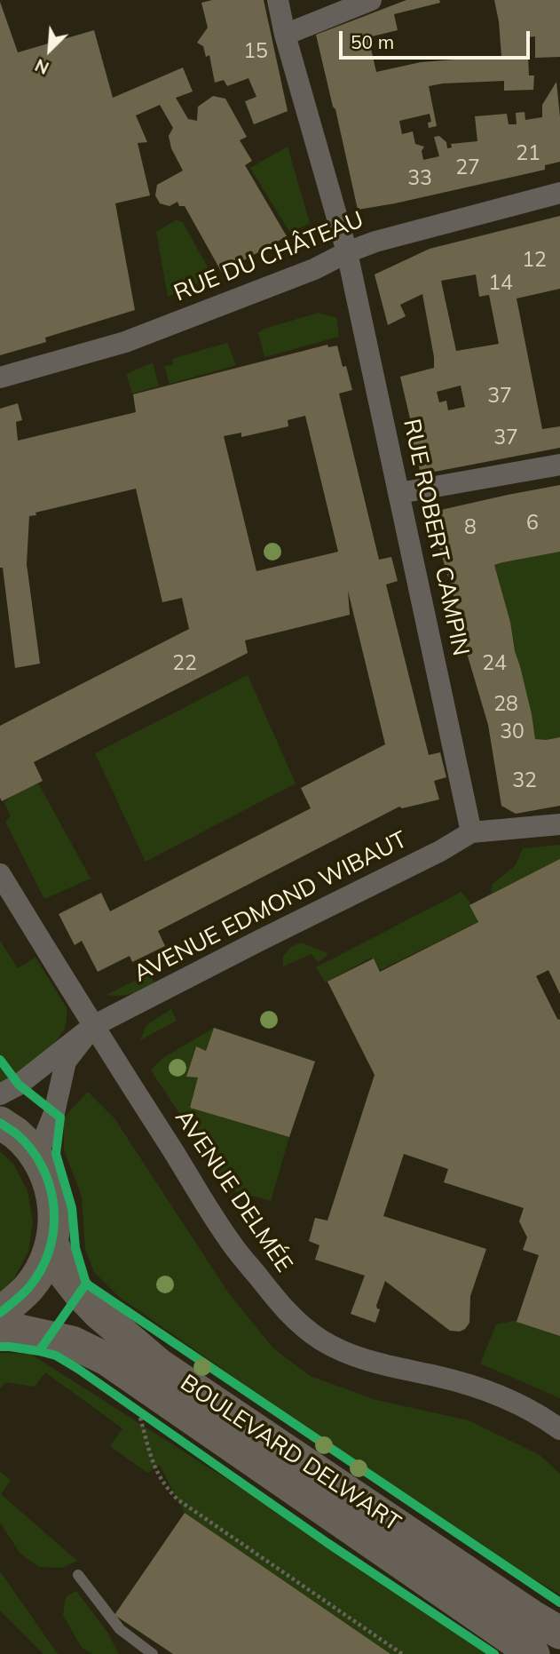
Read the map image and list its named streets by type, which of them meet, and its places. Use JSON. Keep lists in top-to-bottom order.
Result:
{
  "streets": {
    "main road": ["BOULEVARD DELWART"],
    "street": [
      "RUE DU CHÂTEAU",
      "RUE ROBERT CAMPIN",
      "AVENUE EDMOND WIBAUT",
      "AVENUE DELMÉE"
    ]
  },
  "crossings": [
    ["RUE DU CHÂTEAU", "RUE ROBERT CAMPIN"],
    ["RUE ROBERT CAMPIN", "AVENUE EDMOND WIBAUT"],
    ["AVENUE EDMOND WIBAUT", "AVENUE DELMÉE"]
  ],
  "house_numbers": [
    "15",
    "21",
    "27",
    "33",
    "12",
    "14",
    "37",
    "37",
    "6",
    "8",
    "22",
    "24",
    "28",
    "30",
    "32"
  ],
  "scale_bar": "50 m",
  "north": "bottom left"
}
